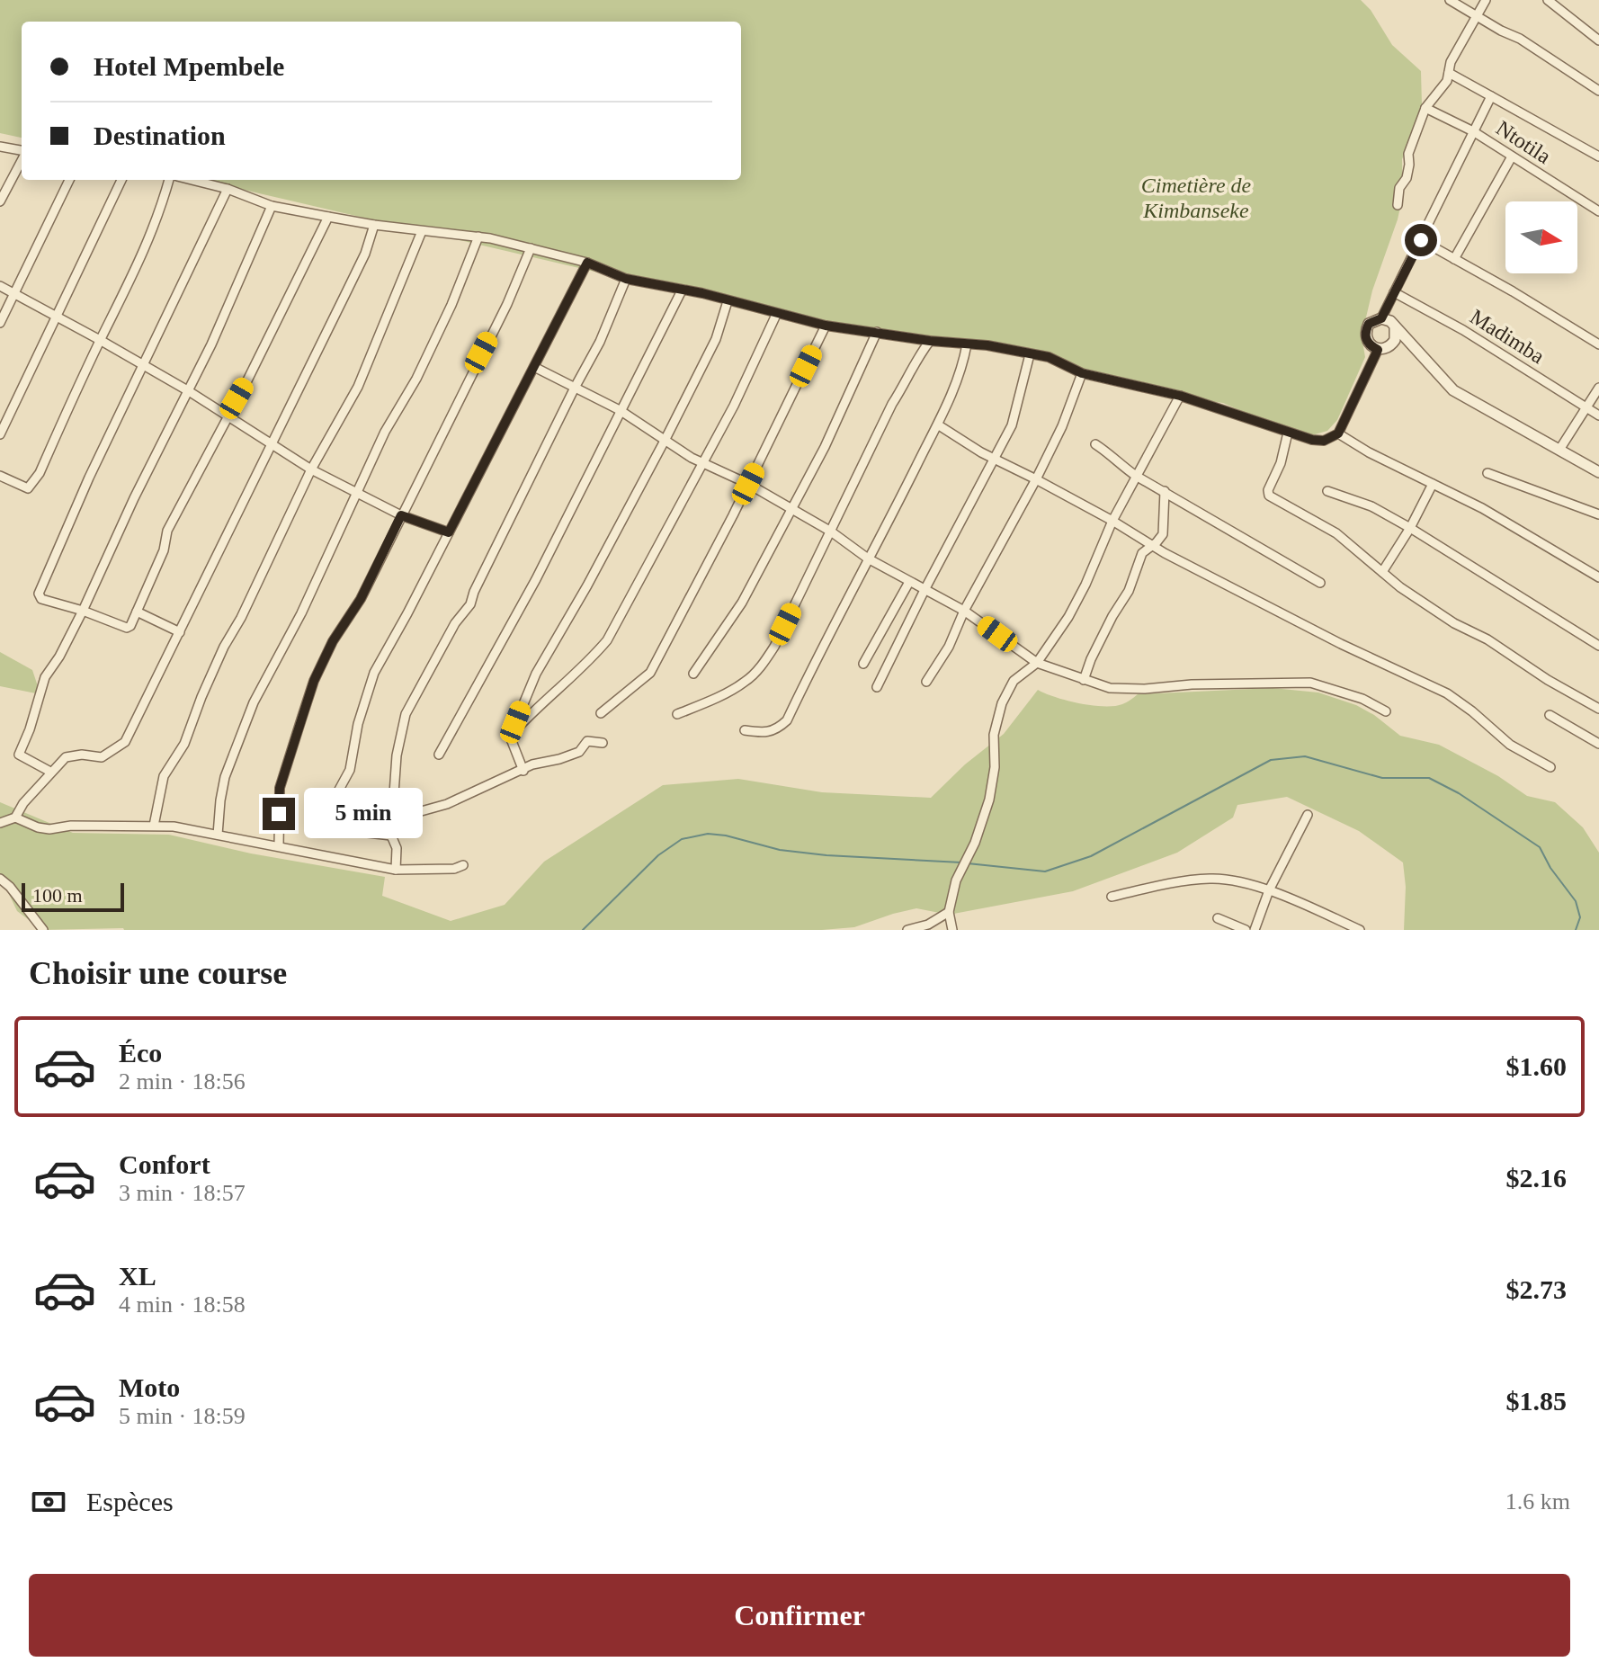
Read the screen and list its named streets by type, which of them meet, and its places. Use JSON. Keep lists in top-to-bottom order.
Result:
{
  "streets": {
    "street": ["Ntotila", "Madimba"]
  },
  "parks": ["Cimetière de Kimbanseke"],
  "scale_bar": "100 m",
  "north": "right",
  "page": {
    "banner": ["Hotel Mpembele", "Destination"],
    "bubble": "5 min",
    "scale": "100 m",
    "heading": "Choisir une course",
    "list": [
      {
        "name": "Éco",
        "note": "2 min · 18:56",
        "value": "$1.60"
      },
      {
        "name": "Confort",
        "note": "3 min · 18:57",
        "value": "$2.16"
      },
      {
        "name": "XL",
        "note": "4 min · 18:58",
        "value": "$2.73"
      },
      {
        "name": "Moto",
        "note": "5 min · 18:59",
        "value": "$1.85"
      }
    ],
    "pay": ["Espèces", "1.6 km"],
    "buttons": "Confirmer"
  }
}
